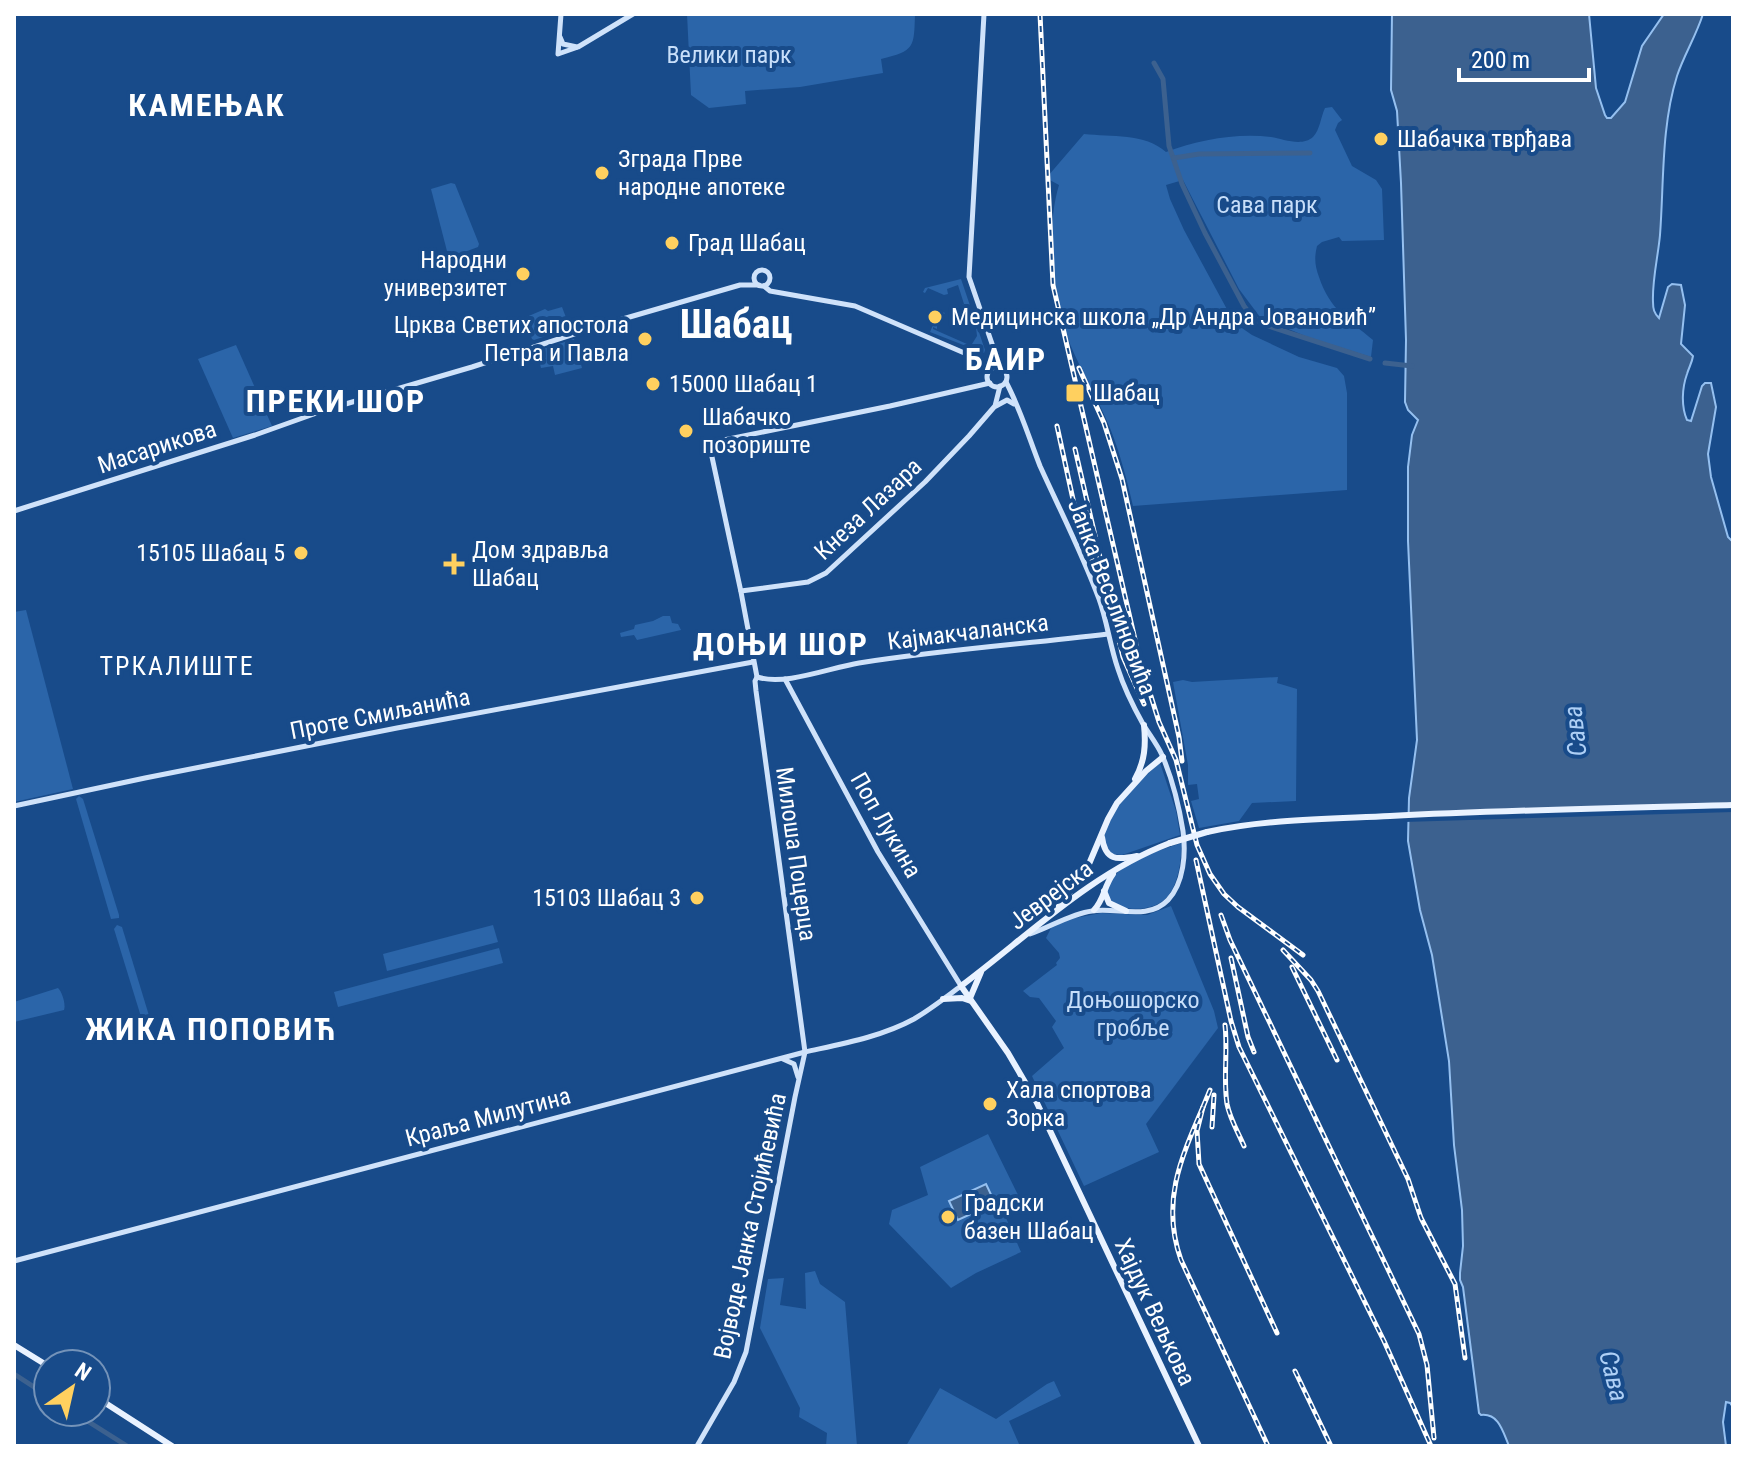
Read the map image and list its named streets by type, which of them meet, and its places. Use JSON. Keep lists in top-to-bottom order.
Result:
{
  "streets": {
    "main road": [
      "Масарикова",
      "Кнеза Лазара",
      "Јанка Веселиновића",
      "Кајмакчаланска",
      "Проте Смиљанића",
      "Поп Лукина",
      "Милоша Поцерца",
      "Јеврејска",
      "Краља Милутина",
      "Војводе Јанка Стојићевића",
      "Хајдук Вељкова"
    ]
  },
  "crossings": [
    ["Кнеза Лазара", "Јанка Веселиновића"],
    ["Кнеза Лазара", "Милоша Поцерца"],
    ["Јанка Веселиновића", "Кајмакчаланска"],
    ["Јанка Веселиновића", "Јеврејска"],
    ["Кајмакчаланска", "Поп Лукина"],
    ["Кајмакчаланска", "Милоша Поцерца"],
    ["Проте Смиљанића", "Милоша Поцерца"],
    ["Поп Лукина", "Јеврејска"],
    ["Поп Лукина", "Краља Милутина"],
    ["Поп Лукина", "Хајдук Вељкова"],
    ["Милоша Поцерца", "Краља Милутина"],
    ["Милоша Поцерца", "Војводе Јанка Стојићевића"],
    ["Јеврејска", "Краља Милутина"],
    ["Јеврејска", "Хајдук Вељкова"],
    ["Краља Милутина", "Војводе Јанка Стојићевића"],
    ["Краља Милутина", "Хајдук Вељкова"]
  ],
  "districts": [
    "КАМЕЊАК",
    "Шабац",
    "БАИР",
    "ПРЕКИ ШОР",
    "ДОЊИ ШОР",
    "ТРКАЛИШТЕ",
    "ЖИКА ПОПОВИЋ"
  ],
  "water": ["Сава"],
  "parks": ["Велики парк", "Сава парк", "Доњошорско гробље"],
  "places": {
    "other": [
      "Шабачка тврђава",
      "Зграда Прве народне апотеке",
      "Град Шабац",
      "Народни универзитет",
      "Медицинска школа „Др Андра Јовановић”",
      "Црква Светих апостола Петра и Павла",
      "15000 Шабац 1",
      "Шабачко позориште",
      "15105 Шабац 5",
      "15103 Шабац 3",
      "Хала спортова Зорка",
      "Градски базен Шабац"
    ],
    "transit": ["Шабац"],
    "health": ["Дом здравља Шабац"]
  },
  "scale_bar": "200 m",
  "north": "top right"
}
